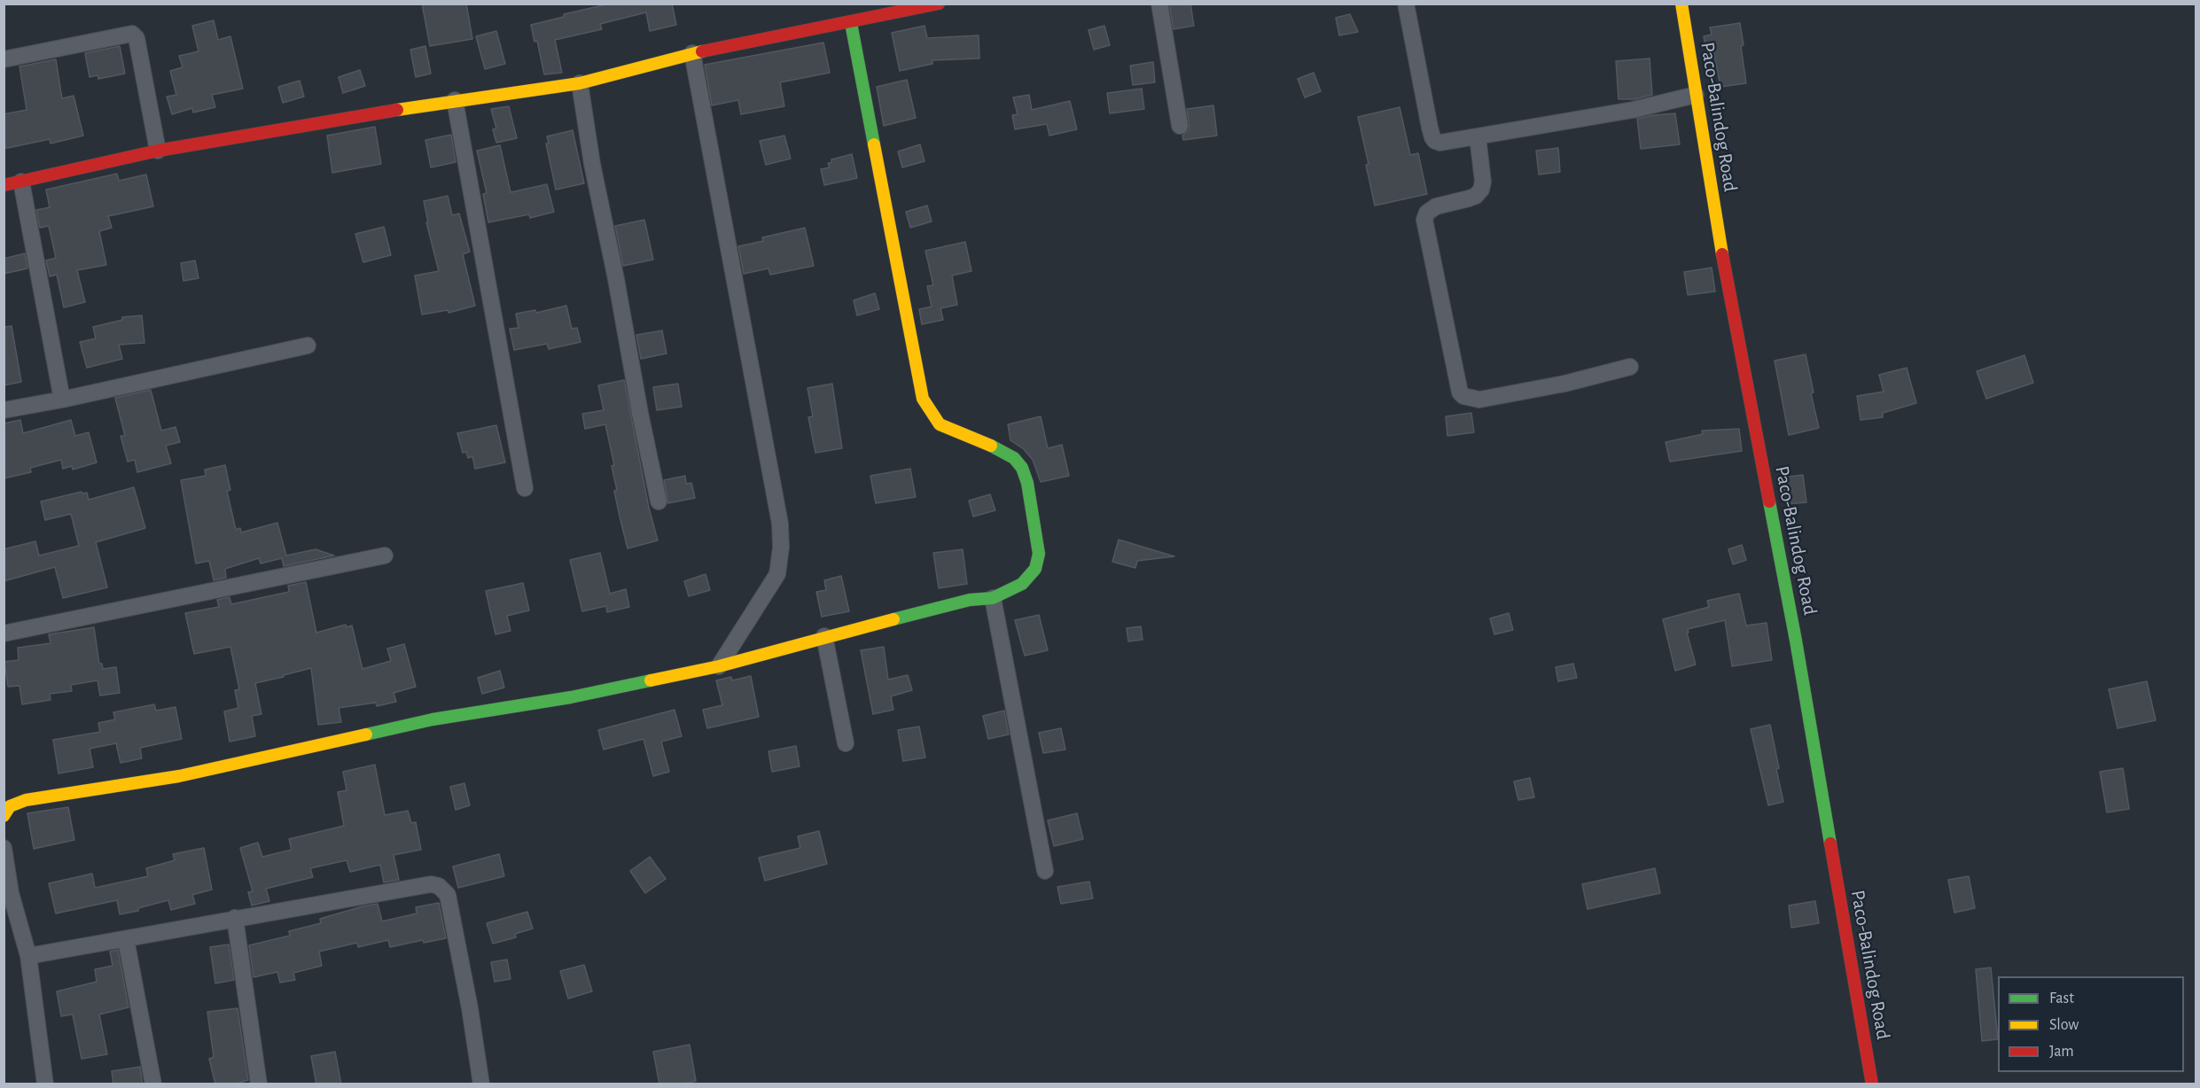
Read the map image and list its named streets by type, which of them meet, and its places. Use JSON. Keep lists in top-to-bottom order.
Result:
{
  "streets": {
    "street": ["Paco-Balindog Road"]
  },
  "legend": ["Fast", "Slow", "Jam"]
}
